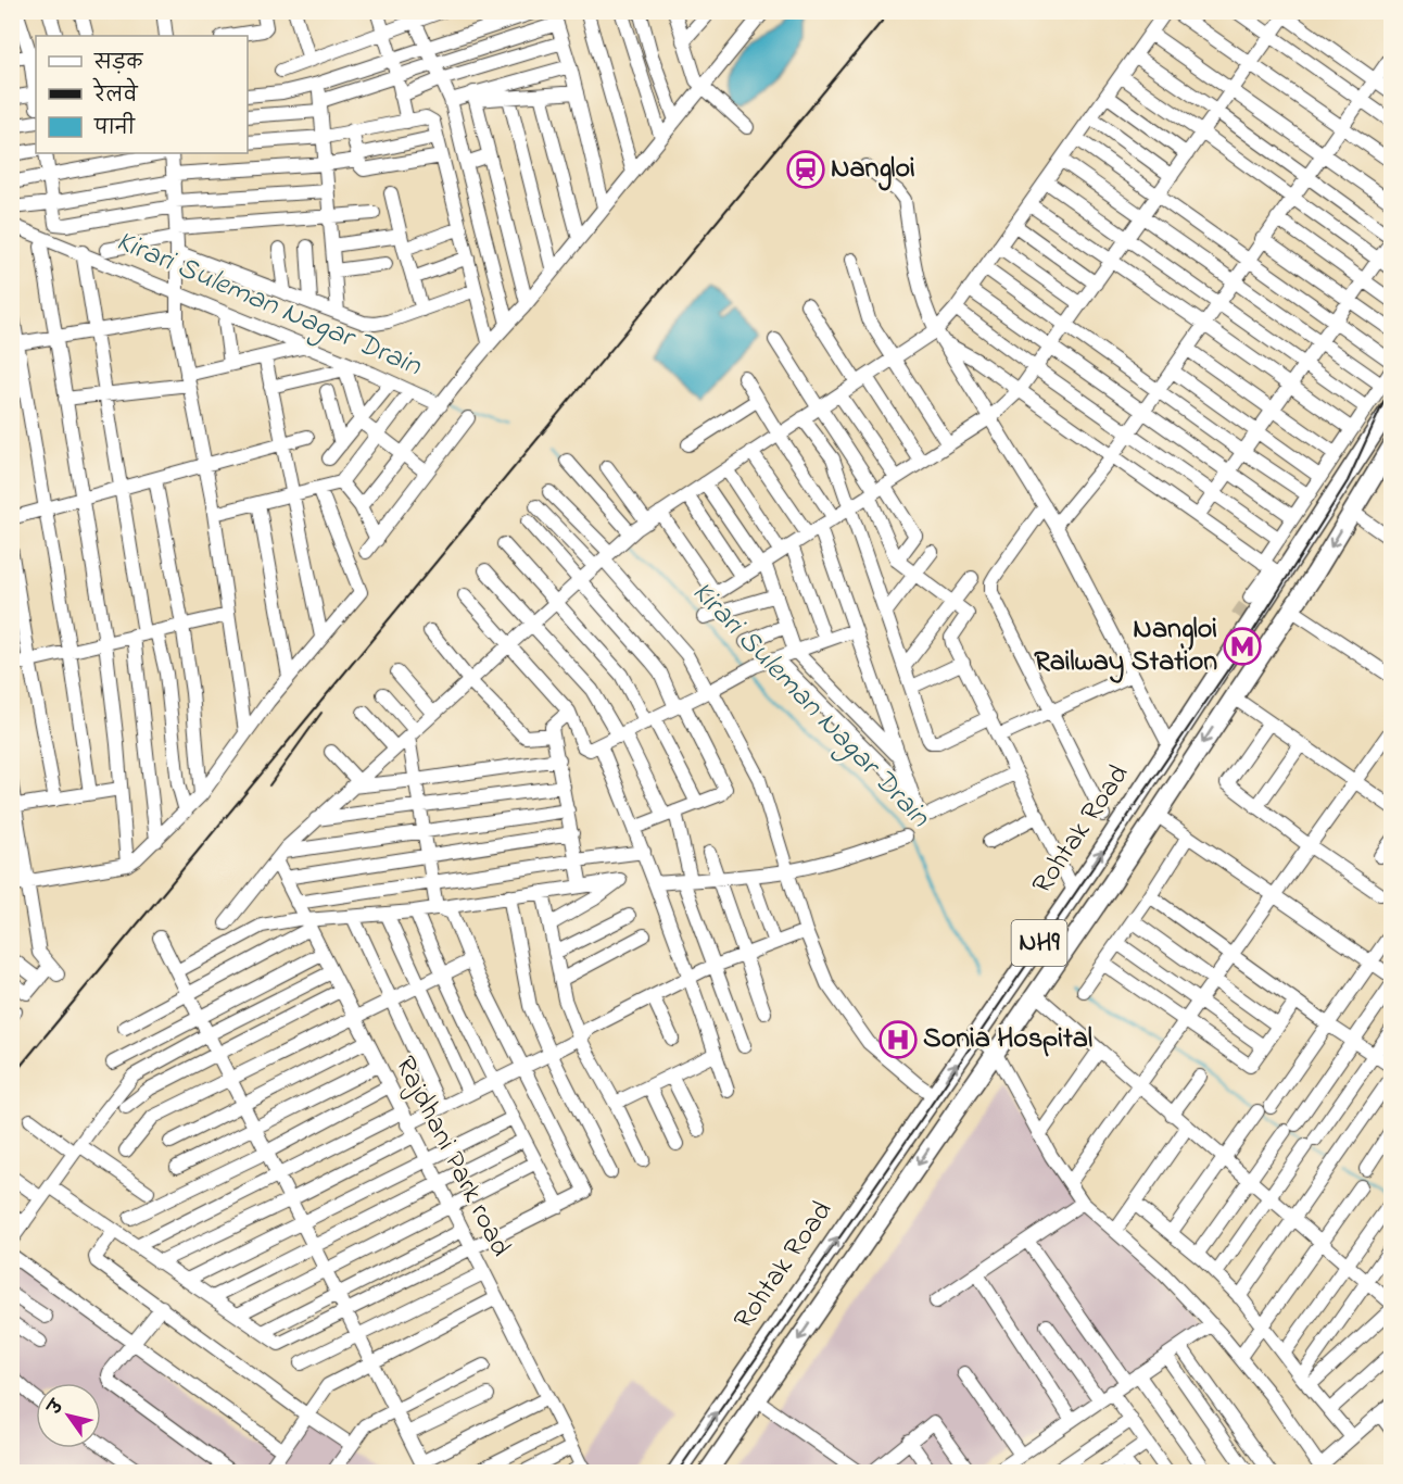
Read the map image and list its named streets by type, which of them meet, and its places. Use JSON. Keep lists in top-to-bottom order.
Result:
{
  "streets": {
    "highway": ["Rohtak Road", "NH9"],
    "street": ["Rajdhani Park road"]
  },
  "water": ["Kirari Suleman Nagar Drain"],
  "places": {
    "station": ["Nangloi"],
    "metro station": ["Nangloi Railway Station"],
    "hospital": ["Sonia Hospital"]
  },
  "legend": ["सड़क", "रेलवे", "पानी"],
  "north": "top left"
}
